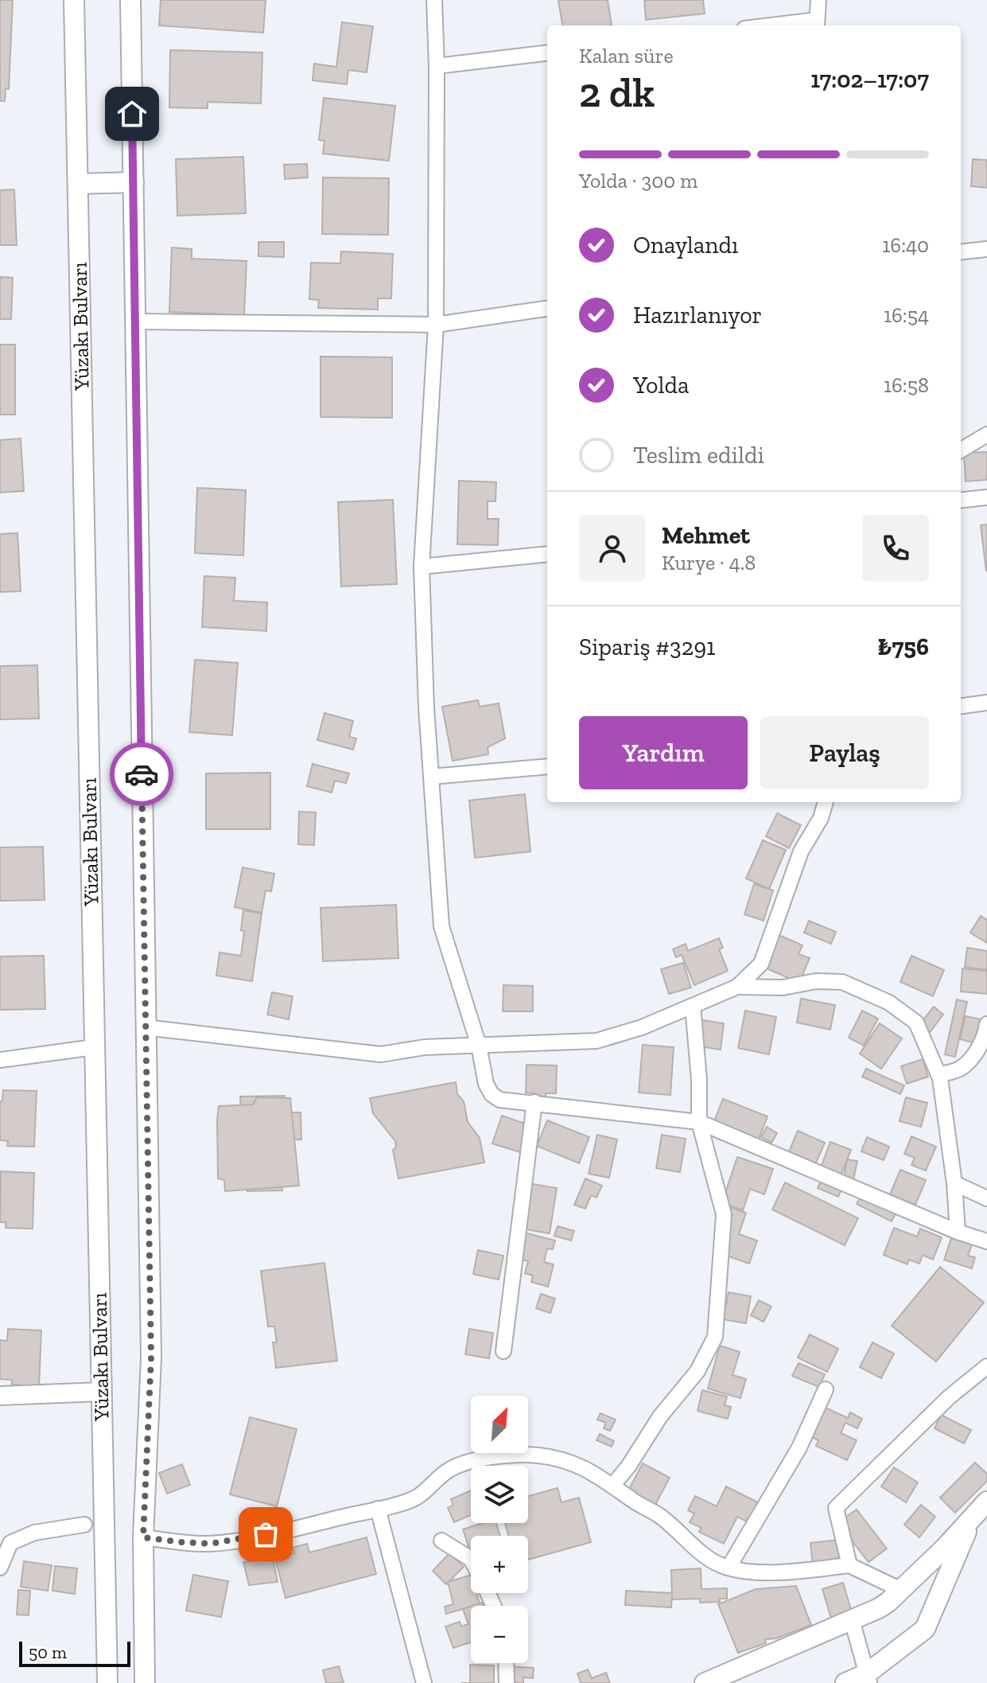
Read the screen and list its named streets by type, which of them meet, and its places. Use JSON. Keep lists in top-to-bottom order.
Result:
{
  "streets": {
    "main road": ["Yüzakı Bulvarı"]
  },
  "scale_bar": "50 m",
  "north": "top right",
  "page": {
    "heading": ["2 dk", "Kalan süre", "17:02–17:07"],
    "panel": [
      "Mehmet",
      "Kurye · 4.8",
      "Sipariş #3291",
      "₺756"
    ],
    "bar": "Yolda · 300 m",
    "list": [
      ["Onaylandı", "16:40"],
      ["Hazırlanıyor", "16:54"],
      ["Yolda", "16:58"],
      "Teslim edildi"
    ],
    "buttons": ["Yardım", "Paylaş"],
    "map_buttons": ["+", "−"],
    "scale": "50 m"
  }
}
